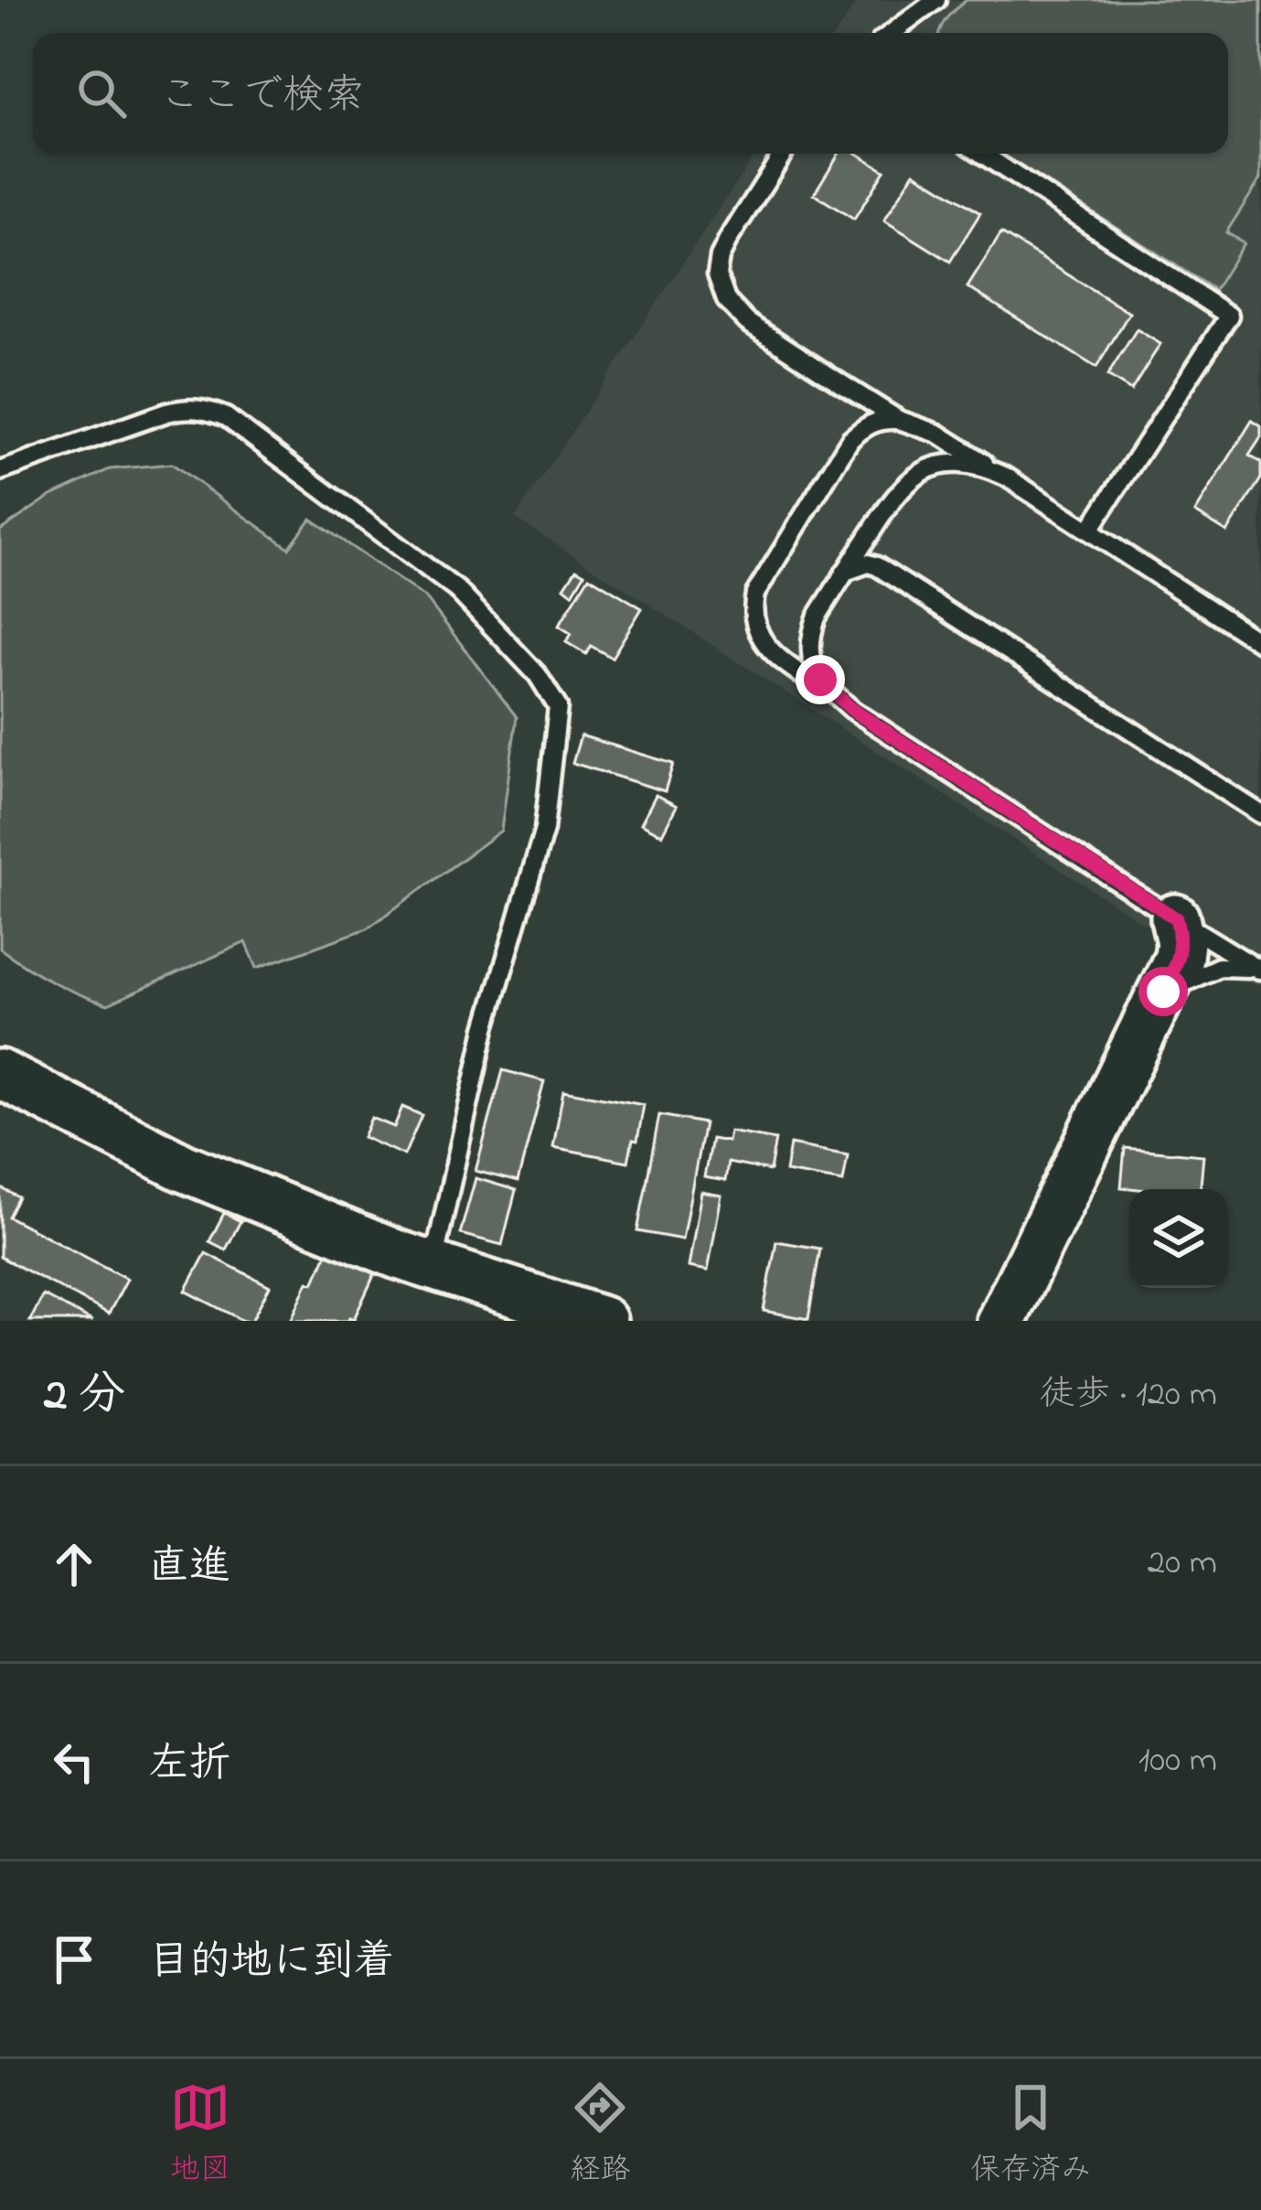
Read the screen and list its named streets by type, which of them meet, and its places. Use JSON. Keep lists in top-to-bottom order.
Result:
{
  "page": {
    "search": "ここで検索",
    "heading": ["2 分", "徒歩 · 120 m"],
    "list": [
      ["直進", "20 m"],
      ["左折", "100 m"],
      "目的地に到着"
    ],
    "nav": ["地図", "経路", "保存済み"]
  }
}
